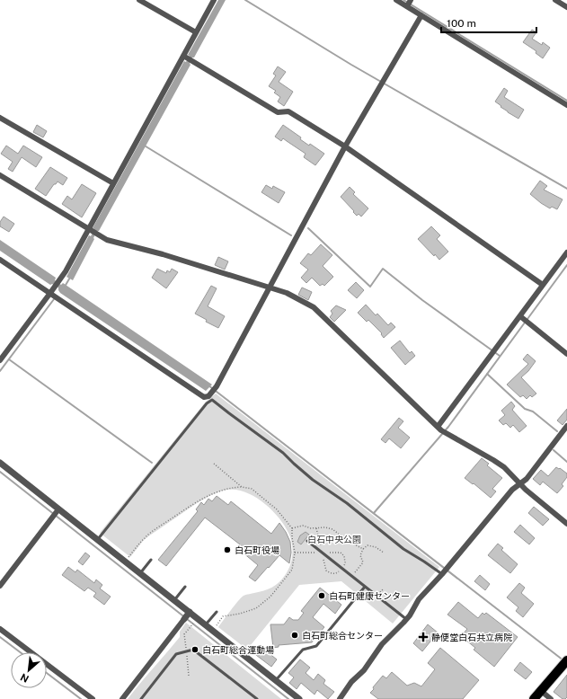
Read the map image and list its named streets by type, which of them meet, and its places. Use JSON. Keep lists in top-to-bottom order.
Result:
{
  "parks": ["白石中央公園"],
  "places": {
    "other": [
      "白石町役場",
      "白石町健康センター",
      "白石町総合センター",
      "白石町総合運動場"
    ],
    "health": ["静便堂白石共立病院"]
  },
  "scale_bar": "100 m",
  "north": "bottom left"
}
